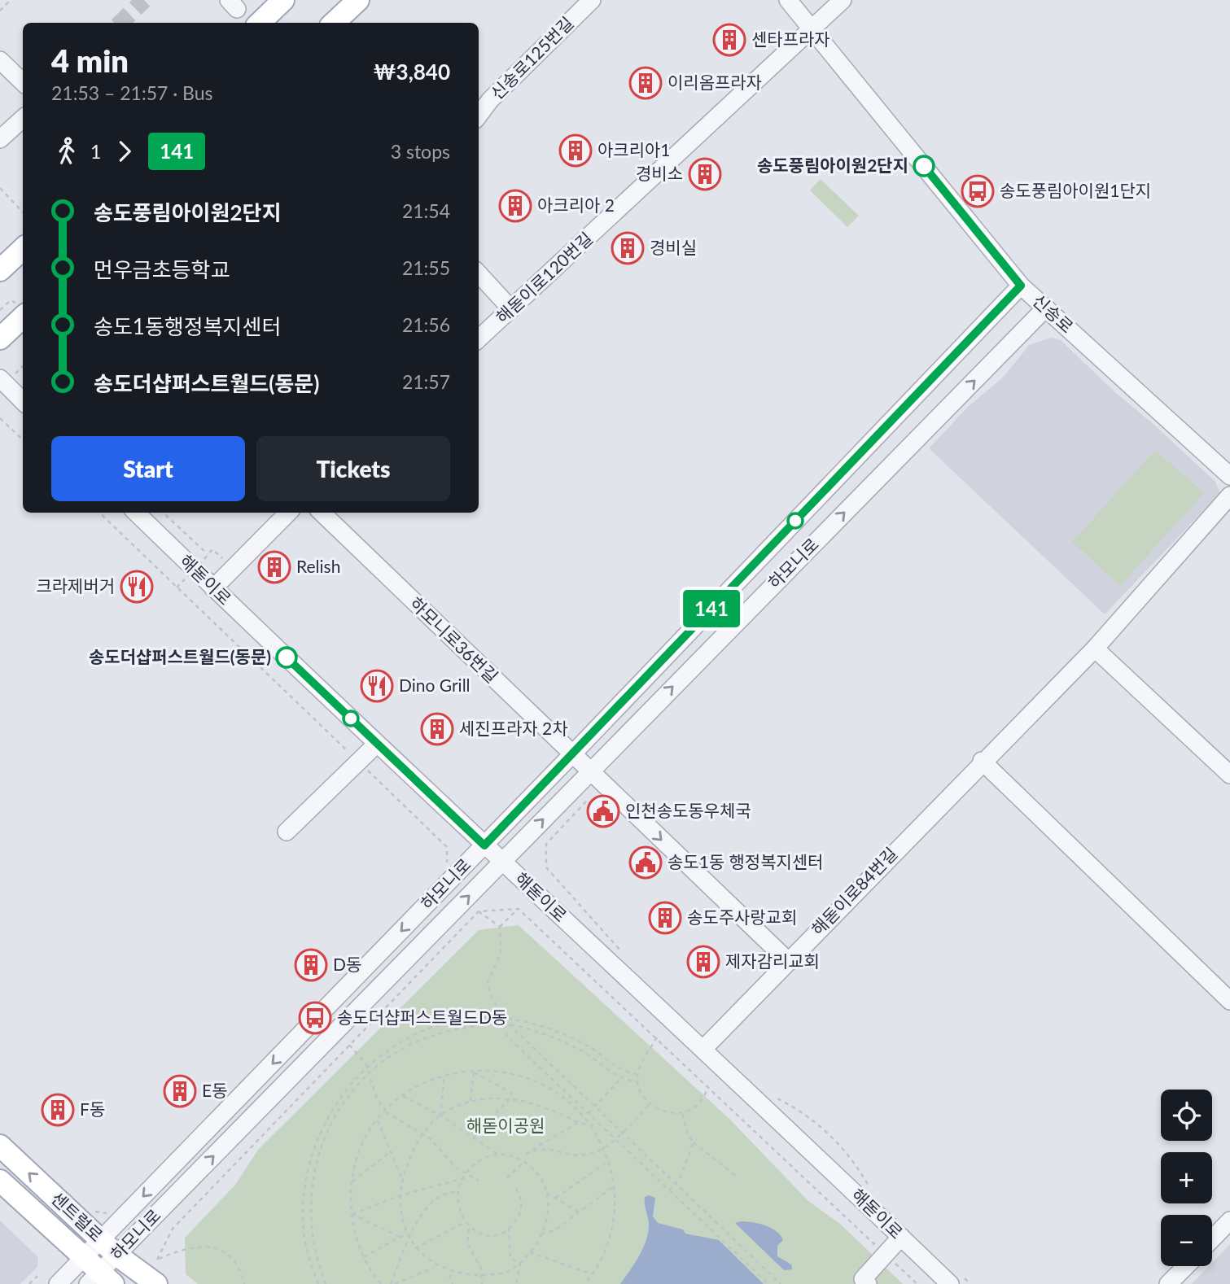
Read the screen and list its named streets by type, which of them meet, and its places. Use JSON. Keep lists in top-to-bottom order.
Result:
{
  "streets": {
    "main road": ["센트럴로"],
    "street": [
      "신송로125번길",
      "해돋이로120번길",
      "신송로",
      "하모니로",
      "해돋이로",
      "하모니로36번길",
      "해돋이로84번길"
    ]
  },
  "crossings": [
    ["해돋이로120번길", "신송로"],
    ["신송로", "하모니로"],
    ["하모니로", "해돋이로"],
    ["하모니로", "하모니로36번길"],
    ["하모니로", "센트럴로"],
    ["해돋이로", "해돋이로84번길"],
    ["하모니로36번길", "해돋이로84번길"]
  ],
  "one_way": ["하모니로36번길"],
  "parks": ["해돋이공원"],
  "places": {
    "building": [
      "센타프라자",
      "이리옴프라자",
      "아크리아1",
      "경비소",
      "아크리아 2",
      "경비실",
      "Relish",
      "세진프라자 2차",
      "송도주사랑교회",
      "제자감리교회",
      "D동",
      "E동",
      "F동"
    ],
    "other": ["송도풍림아이원2단지", "송도더샵퍼스트월드(동문)"],
    "bus stop": ["송도풍림아이원1단지", "송도더샵퍼스트월드D동"],
    "restaurant": ["크라제버거", "Dino Grill"],
    "public building": ["인천송도동우체국", "송도1동 행정복지센터"]
  },
  "lines": ["bus line 141"],
  "page": {
    "on_map": "141",
    "heading": ["4 min", "21:53 – 21:57 · Bus", "₩3,840"],
    "legs": ["1", "141", "3 stops"],
    "list": [
      {
        "name": "송도풍림아이원2단지",
        "value": "21:54"
      },
      {
        "name": "먼우금초등학교",
        "value": "21:55"
      },
      {
        "name": "송도1동행정복지센터",
        "value": "21:56"
      },
      {
        "name": "송도더샵퍼스트월드(동문)",
        "value": "21:57"
      }
    ],
    "buttons": ["Start", "Tickets"],
    "map_buttons": ["+", "−"]
  }
}
